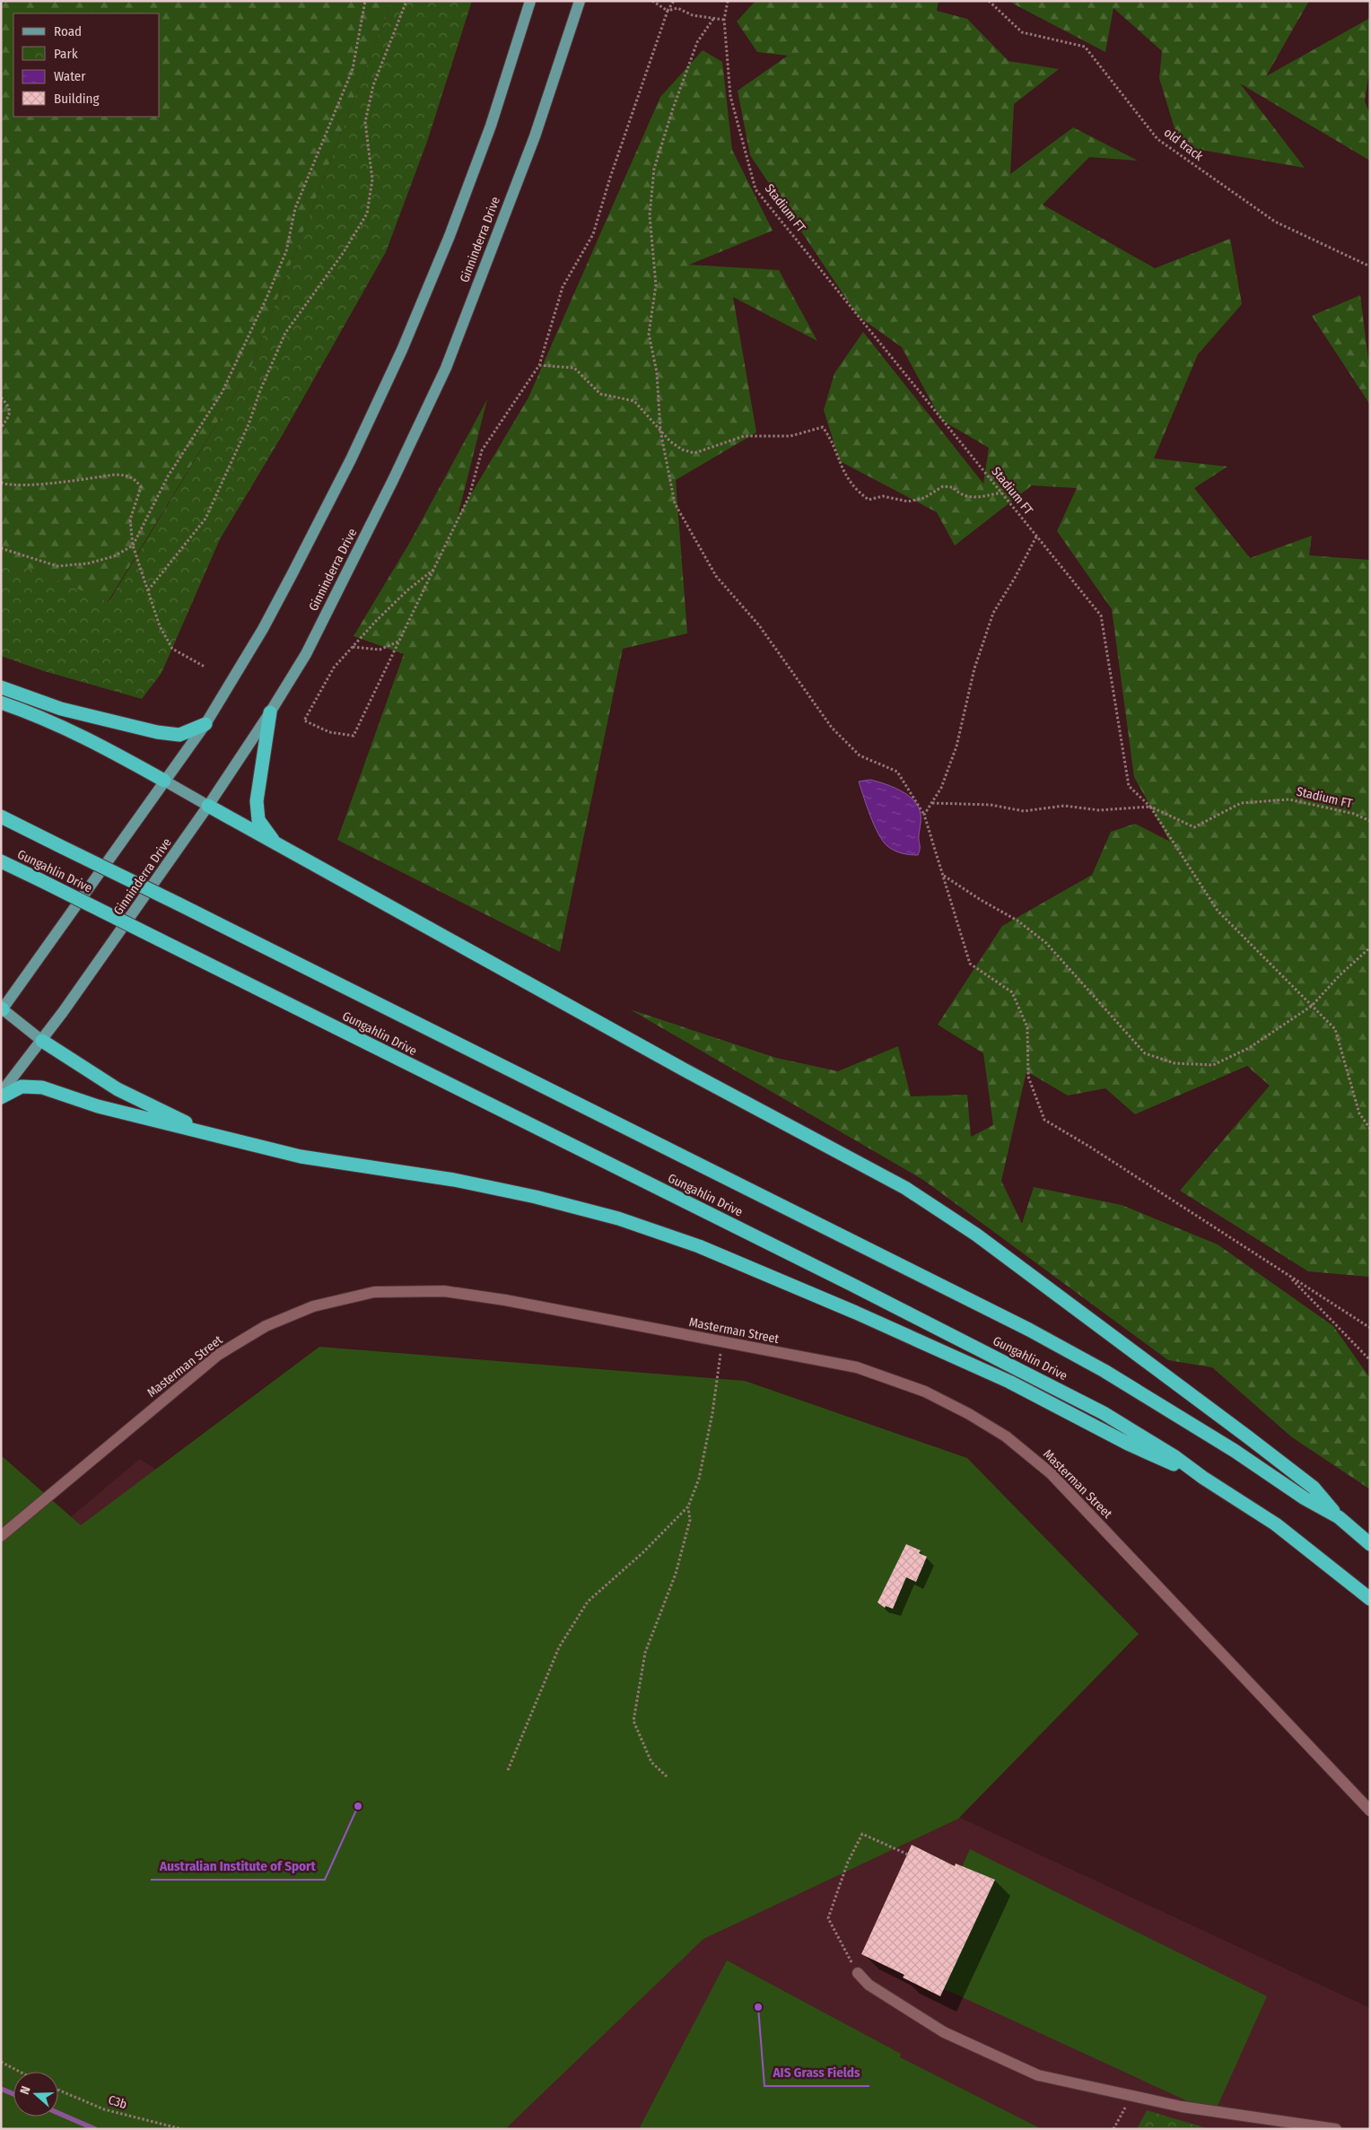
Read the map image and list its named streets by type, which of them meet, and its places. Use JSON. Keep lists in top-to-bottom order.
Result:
{
  "streets": {
    "highway": ["Gungahlin Drive"],
    "main road": ["Ginninderra Drive"],
    "street": ["Masterman Street"],
    "path": ["old track", "Stadium FT", "C3b"]
  },
  "places": ["Australian Institute of Sport", "AIS Grass Fields"],
  "legend": [
    "Road",
    "Park",
    "Water",
    "Building"
  ],
  "north": "left"
}
